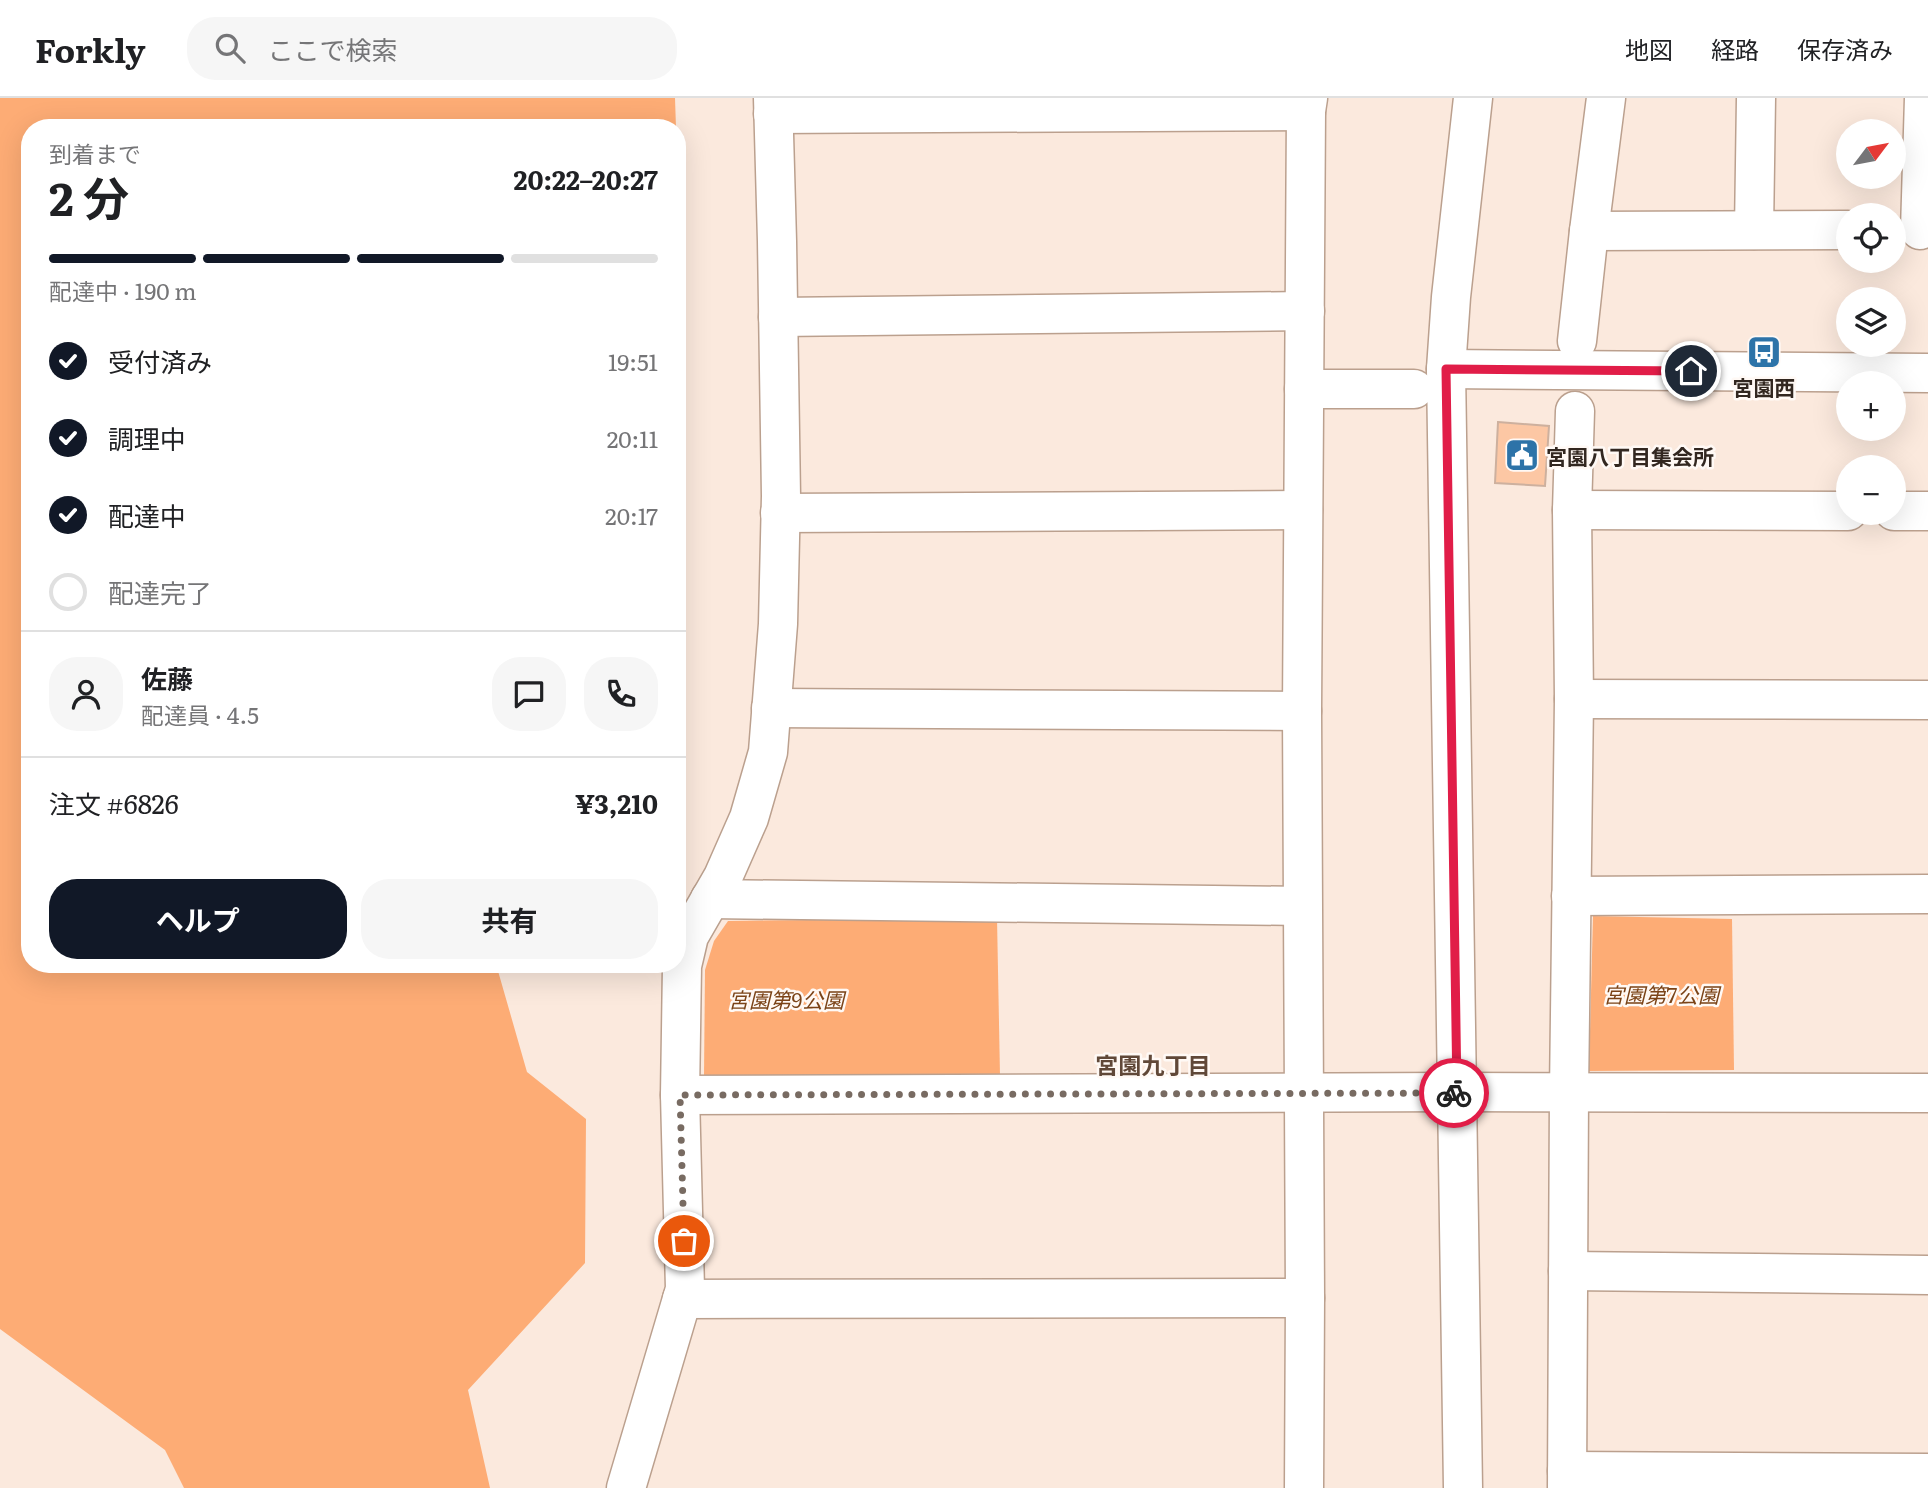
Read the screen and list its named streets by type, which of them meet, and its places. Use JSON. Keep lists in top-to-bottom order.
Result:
{
  "districts": ["宮園九丁目"],
  "parks": ["宮園第7公園", "宮園第9公園"],
  "places": {
    "bus stop": ["宮園西"],
    "public building": ["宮園八丁目集会所"]
  },
  "north": "top right",
  "page": {
    "header": "Forkly",
    "search": "ここで検索",
    "nav": ["地図", "経路", "保存済み"],
    "map_buttons": ["+", "−"],
    "heading": ["2 分", "到着まで", "20:22–20:27"],
    "panel": [
      "佐藤",
      "配達員 · 4.5",
      "注文 #6826",
      "¥3,210"
    ],
    "bar": "配達中 · 190 m",
    "list": [
      ["受付済み", "19:51"],
      ["調理中", "20:11"],
      ["配達中", "20:17"],
      "配達完了"
    ],
    "buttons": ["ヘルプ", "共有"]
  }
}
